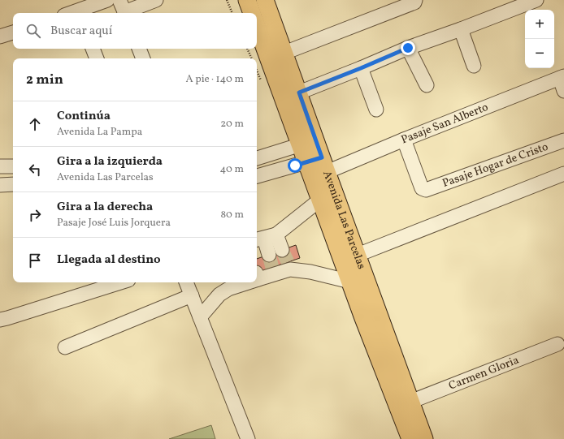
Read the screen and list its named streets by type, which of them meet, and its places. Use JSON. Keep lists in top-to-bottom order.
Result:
{
  "streets": {
    "main road": ["Avenida Las Parcelas"],
    "street": ["Pasaje San Alberto", "Pasaje Hogar de Cristo", "Carmen Gloria"]
  },
  "crossings": [
    ["Pasaje San Alberto", "Pasaje Hogar de Cristo"],
    ["Pasaje San Alberto", "Avenida Las Parcelas"],
    ["Avenida Las Parcelas", "Carmen Gloria"]
  ],
  "page": {
    "map_buttons": ["+", "−"],
    "search": "Buscar aquí",
    "heading": ["2 min", "A pie · 140 m"],
    "list": [
      ["Continúa", "Avenida La Pampa", "20 m"],
      ["Gira a la izquierda", "Avenida Las Parcelas", "40 m"],
      ["Gira a la derecha", "Pasaje José Luis Jorquera", "80 m"],
      "Llegada al destino"
    ]
  }
}
